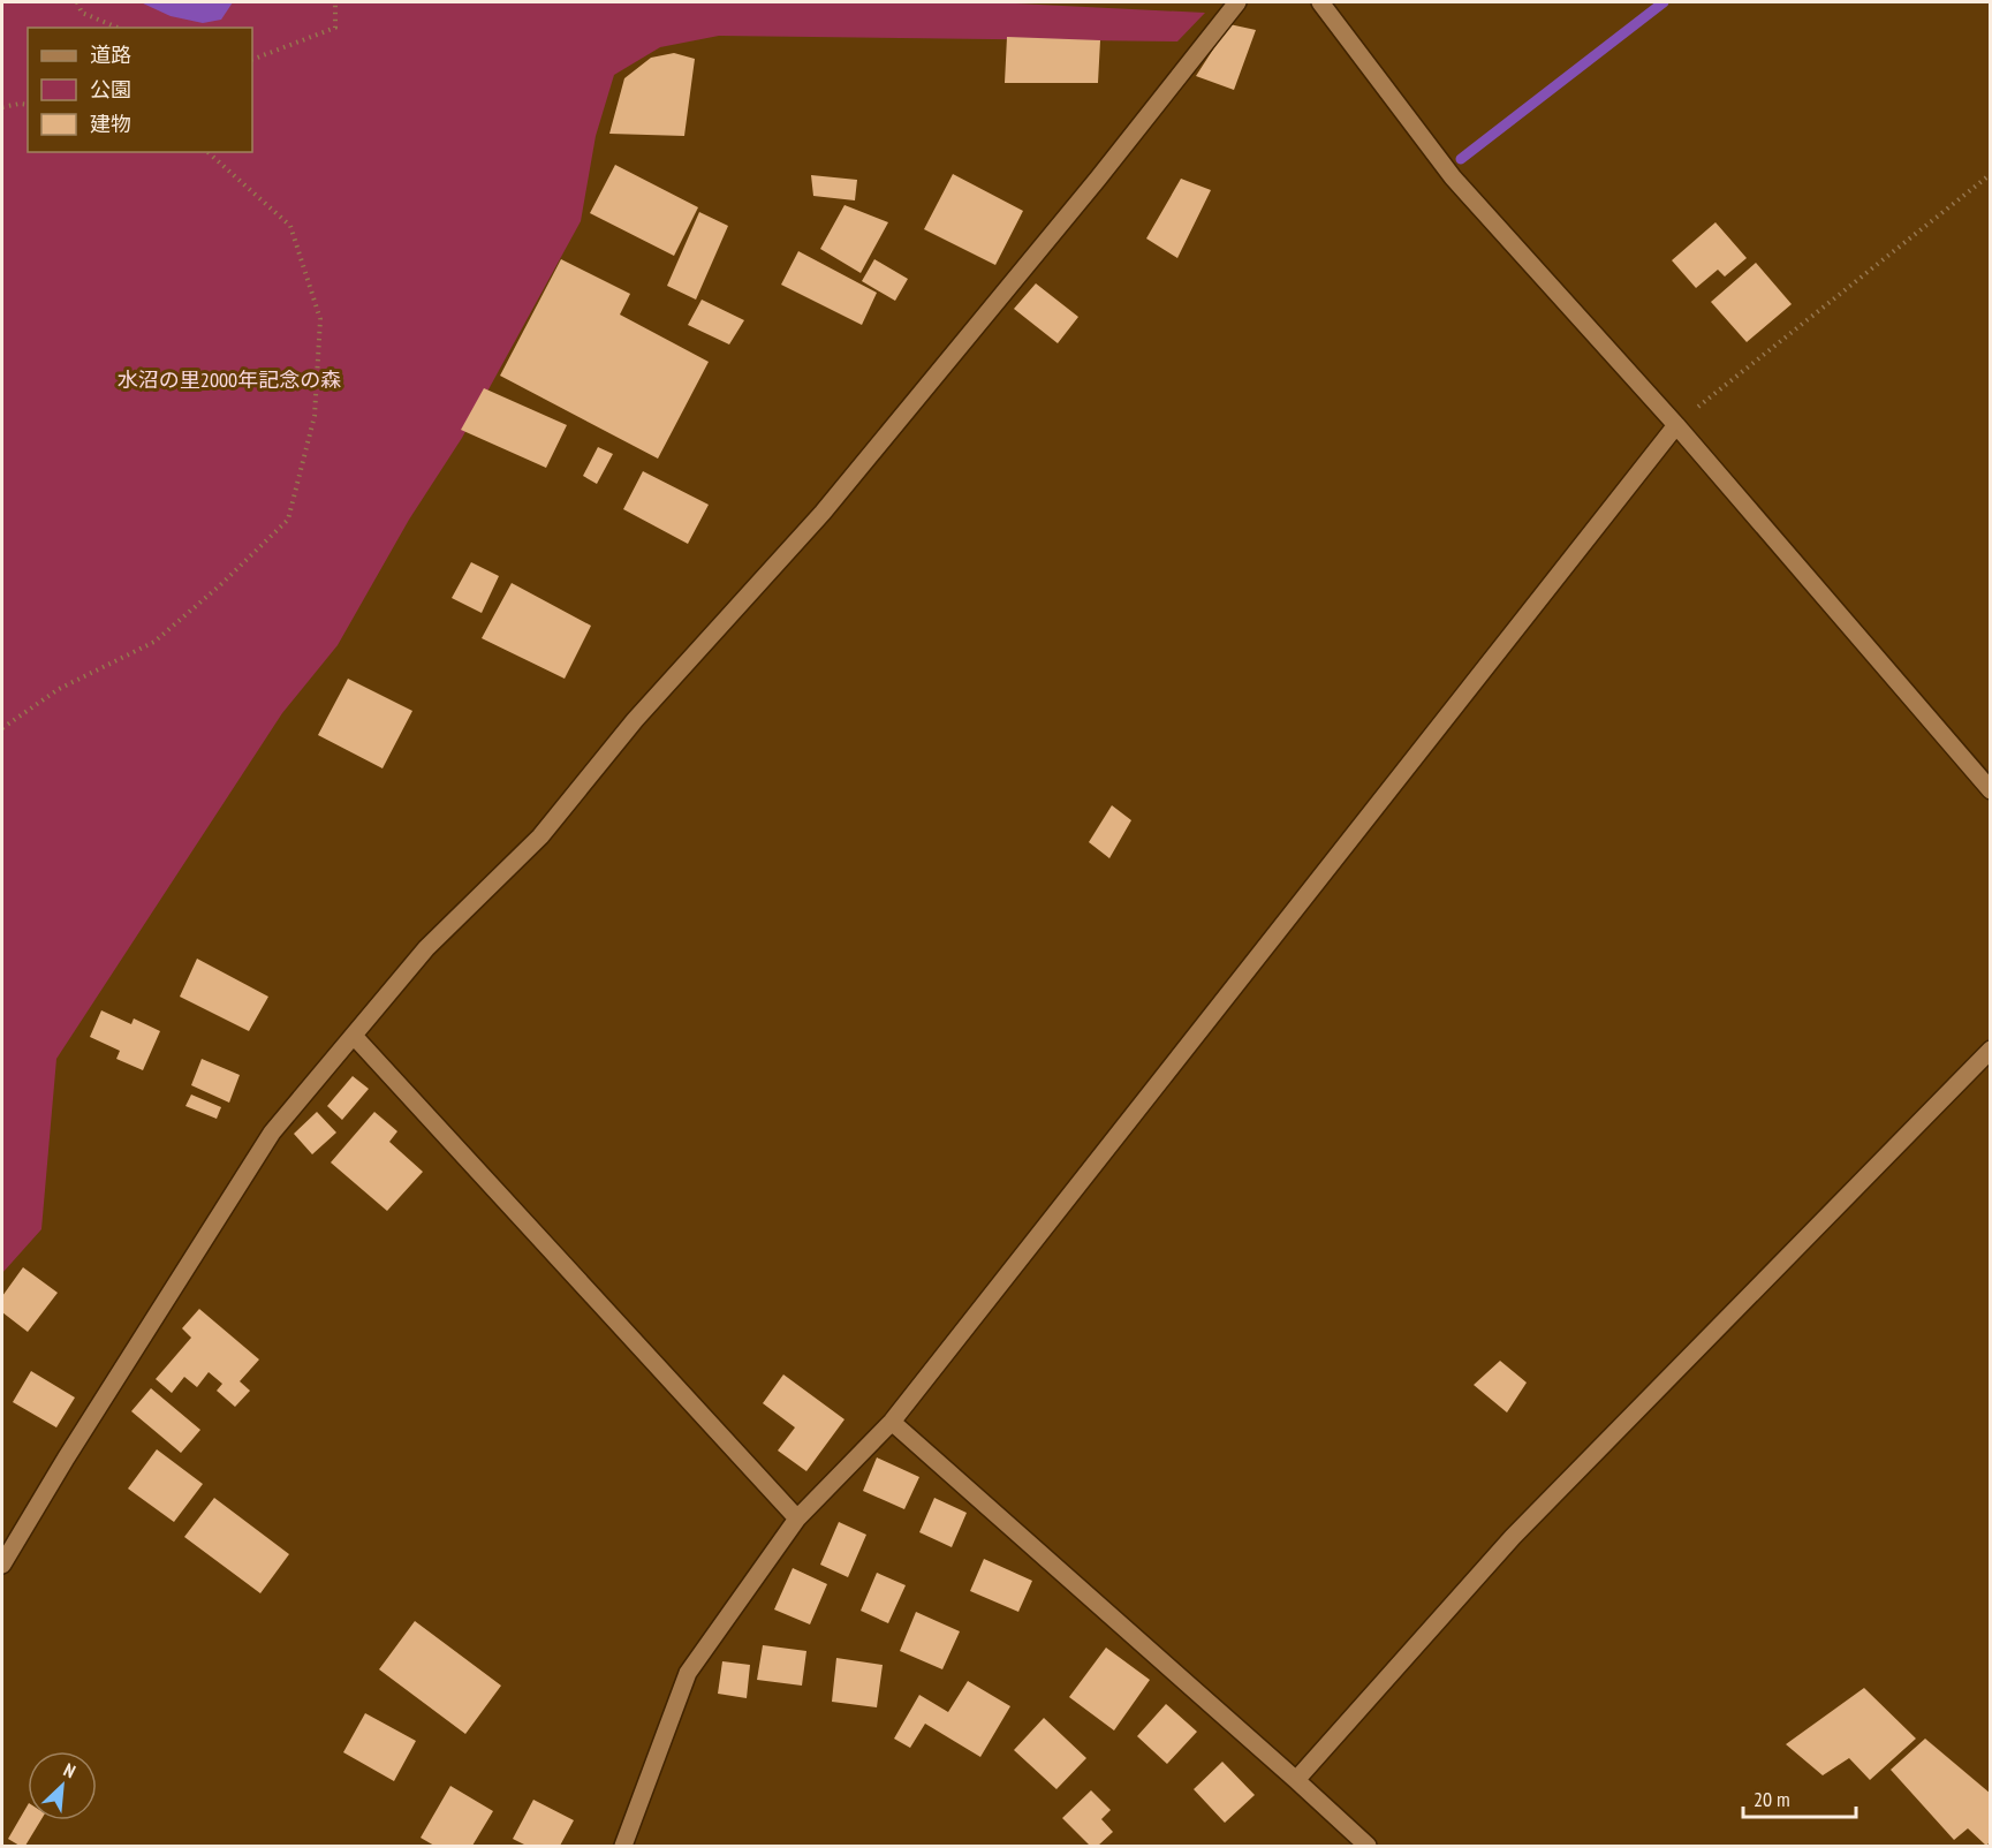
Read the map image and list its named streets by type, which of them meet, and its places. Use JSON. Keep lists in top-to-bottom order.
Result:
{
  "parks": ["水沼の里2000年記念の森"],
  "legend": ["道路", "公園", "建物"],
  "scale_bar": "20 m",
  "north": "top right"
}
